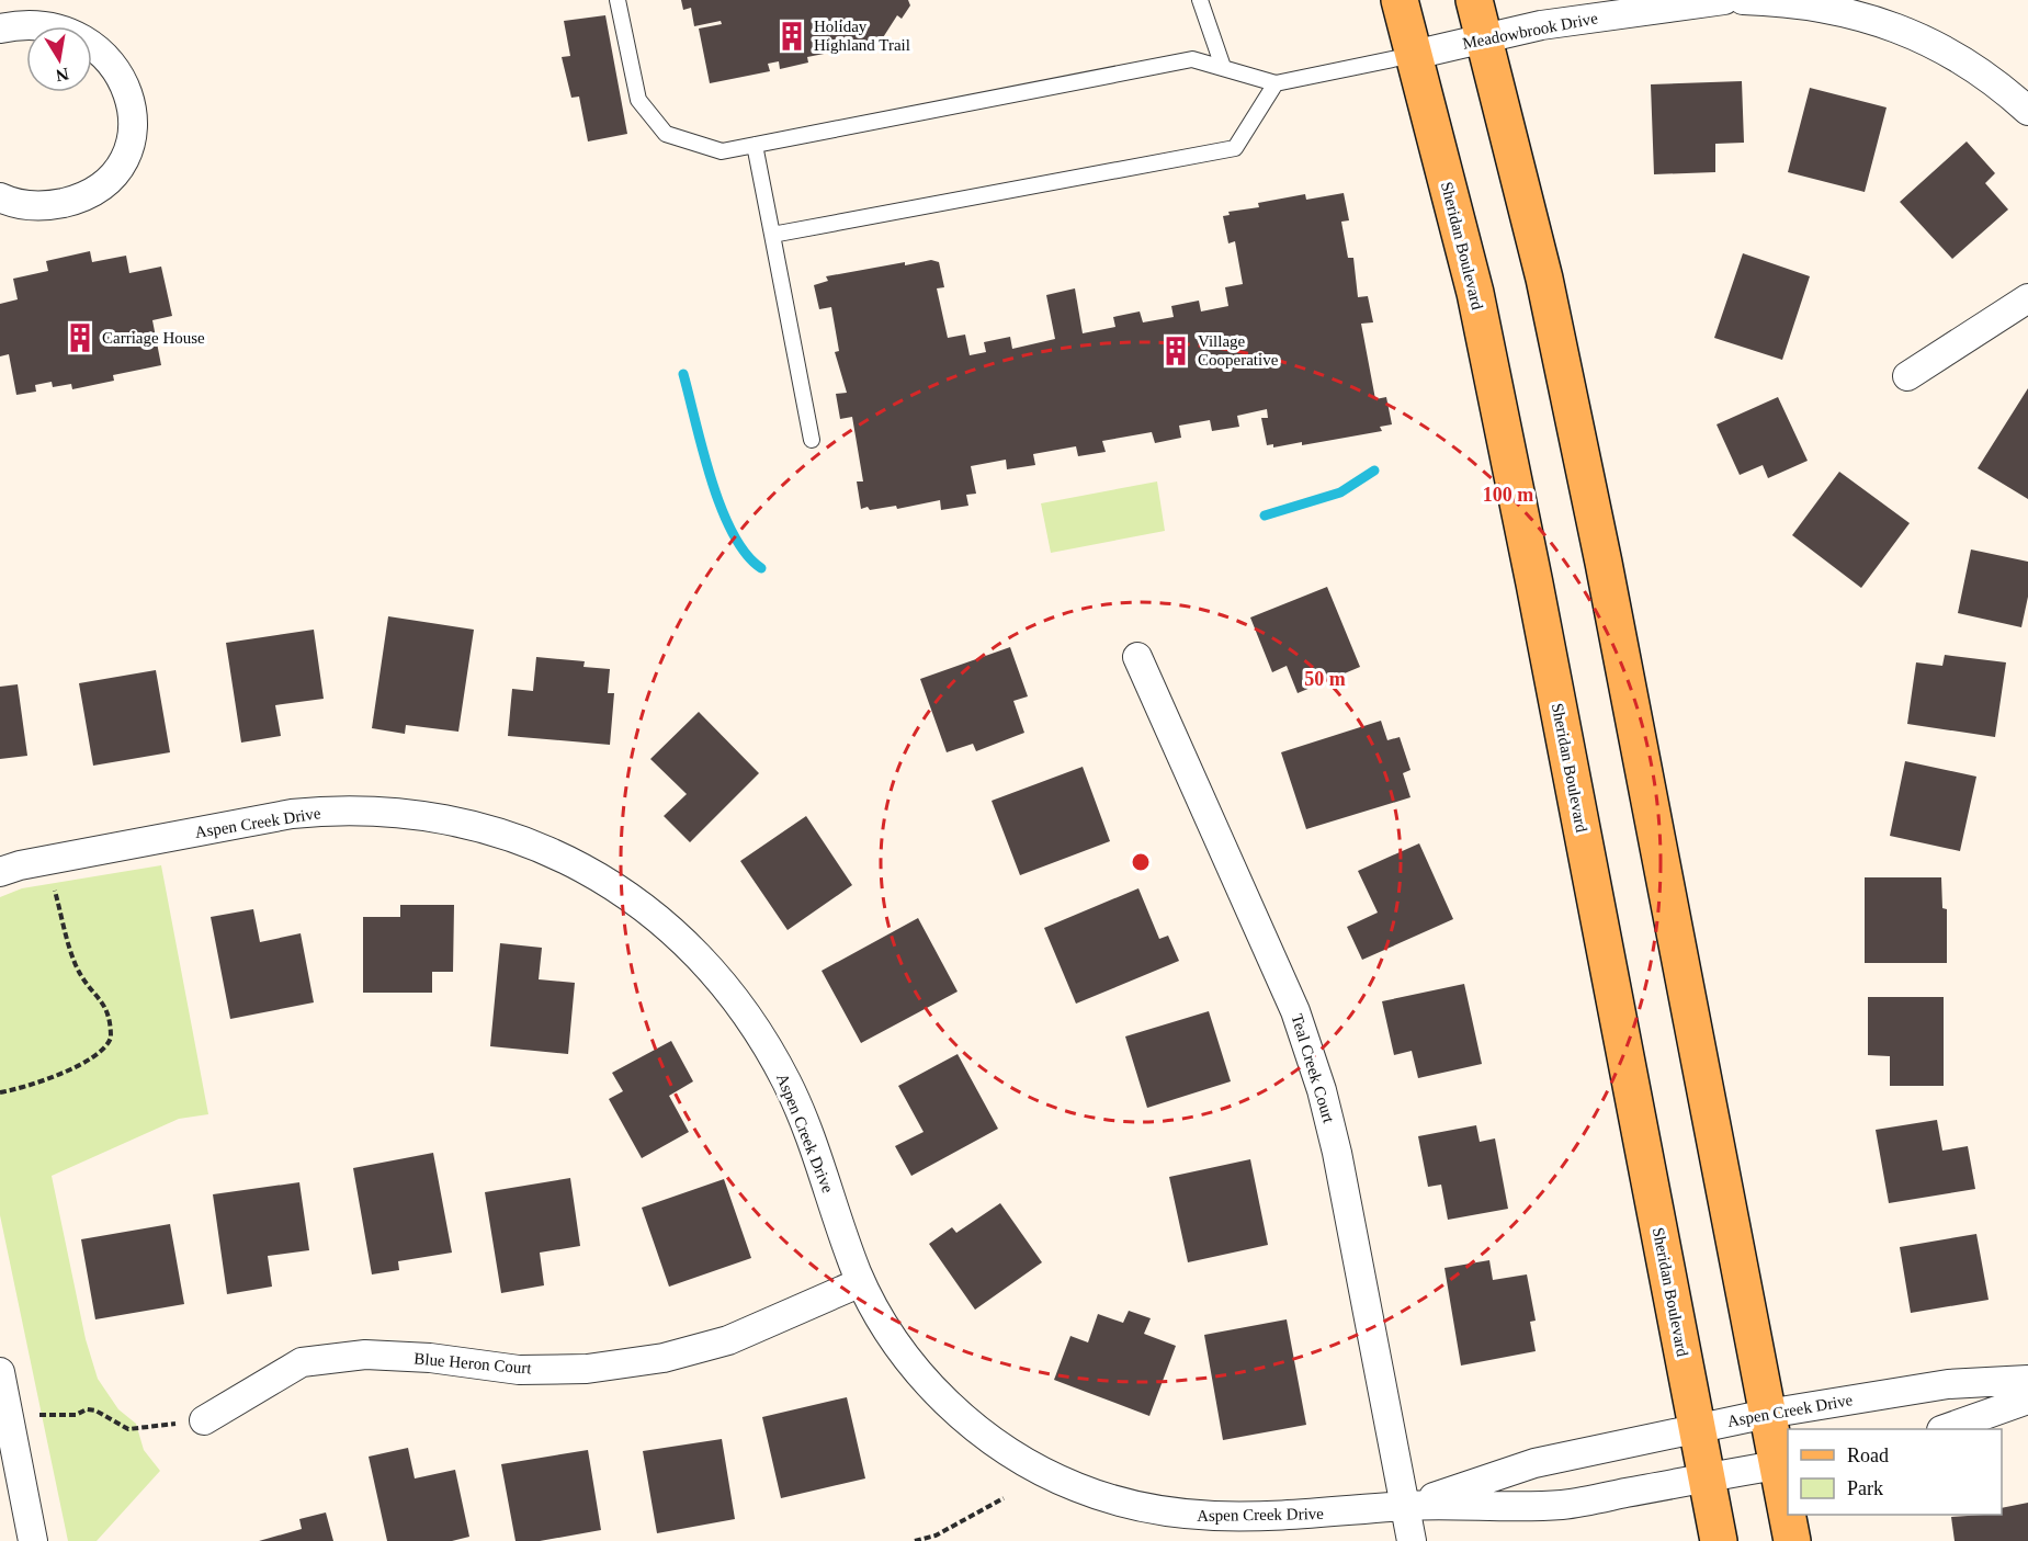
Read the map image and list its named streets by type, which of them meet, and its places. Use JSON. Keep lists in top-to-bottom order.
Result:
{
  "streets": {
    "main road": ["Sheridan Boulevard"],
    "street": [
      "Meadowbrook Drive",
      "Aspen Creek Drive",
      "Teal Creek Court",
      "Blue Heron Court"
    ]
  },
  "crossings": [
    ["Meadowbrook Drive", "Sheridan Boulevard"],
    ["Sheridan Boulevard", "Aspen Creek Drive"],
    ["Aspen Creek Drive", "Teal Creek Court"],
    ["Aspen Creek Drive", "Blue Heron Court"]
  ],
  "places": {
    "building": ["Holiday Highland Trail", "Carriage House", "Village Cooperative"]
  },
  "legend": ["Road", "Park"],
  "north": "bottom",
  "rings": ["100 m", "50 m"]
}
